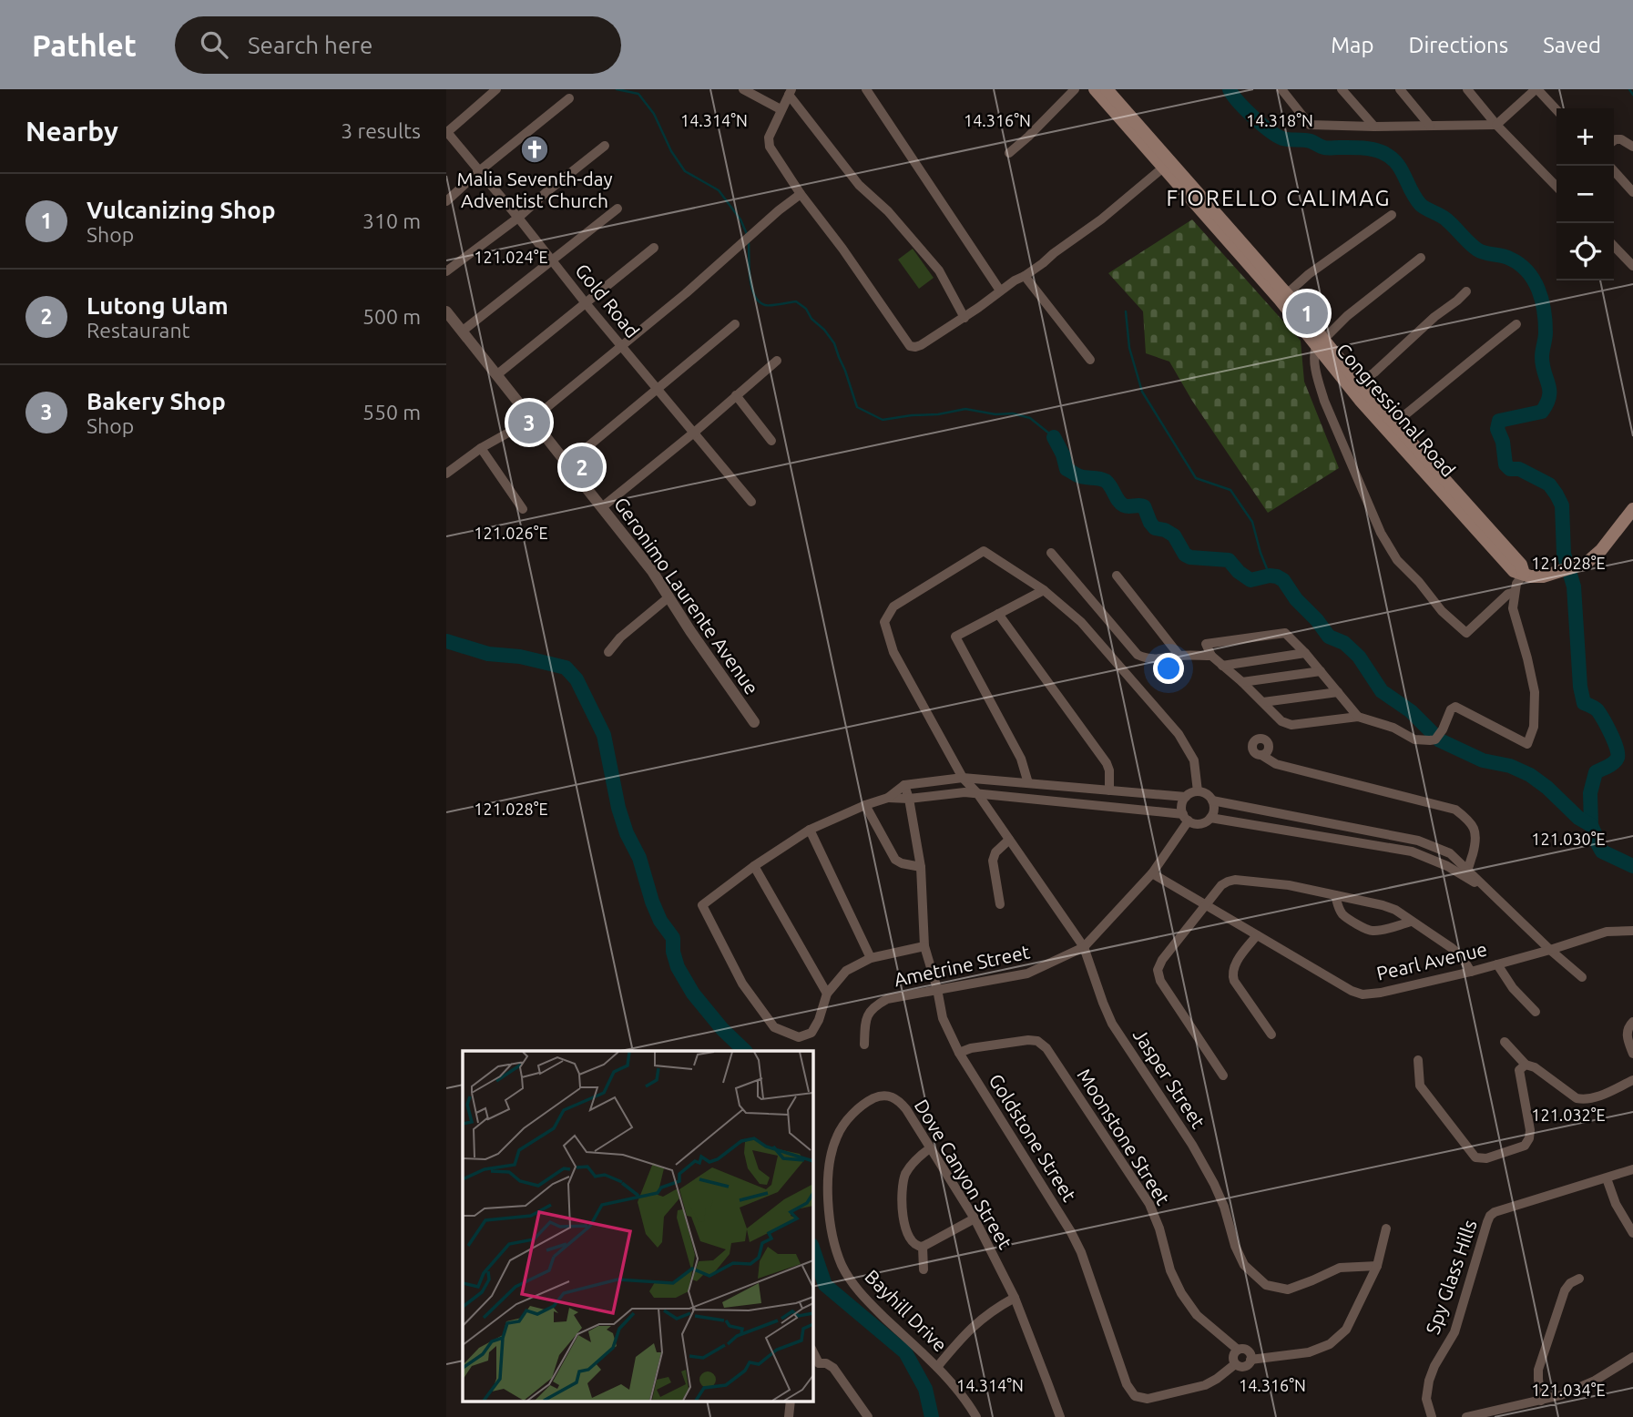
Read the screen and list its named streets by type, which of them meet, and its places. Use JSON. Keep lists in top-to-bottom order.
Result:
{
  "streets": {
    "main road": ["Congressional Road"],
    "street": [
      "Gold Road",
      "Geronimo Laurente Avenue",
      "Pearl Avenue",
      "Ametrine Street",
      "Jasper Street",
      "Moonstone Street",
      "Goldstone Street",
      "Dove Canyon Street",
      "Spy Glass Hills",
      "Bayhill Drive"
    ]
  },
  "crossings": [
    ["Pearl Avenue", "Ametrine Street"],
    ["Ametrine Street", "Jasper Street"],
    ["Ametrine Street", "Goldstone Street"],
    ["Moonstone Street", "Goldstone Street"],
    ["Dove Canyon Street", "Bayhill Drive"]
  ],
  "districts": ["FIORELLO CALIMAG"],
  "places": {
    "church": ["Malia Seventh-day Adventist Church"]
  },
  "page": {
    "header": "Pathlet",
    "search": "Search here",
    "nav": ["Map", "Directions", "Saved"],
    "heading": ["Nearby", "3 results"],
    "map_buttons": ["+", "−"],
    "list": [
      {
        "mark": "1",
        "name": "Vulcanizing Shop",
        "note": "Shop",
        "value": "310 m"
      },
      {
        "mark": "2",
        "name": "Lutong Ulam",
        "note": "Restaurant",
        "value": "500 m"
      },
      {
        "mark": "3",
        "name": "Bakery Shop",
        "note": "Shop",
        "value": "550 m"
      }
    ],
    "pins": ["1", "3", "2"]
  },
  "coordinates": [
    "14.314°N",
    "14.316°N",
    "14.318°N",
    "121.024°E",
    "121.026°E",
    "121.028°E",
    "121.030°E",
    "121.032°E",
    "121.034°E"
  ]
}
